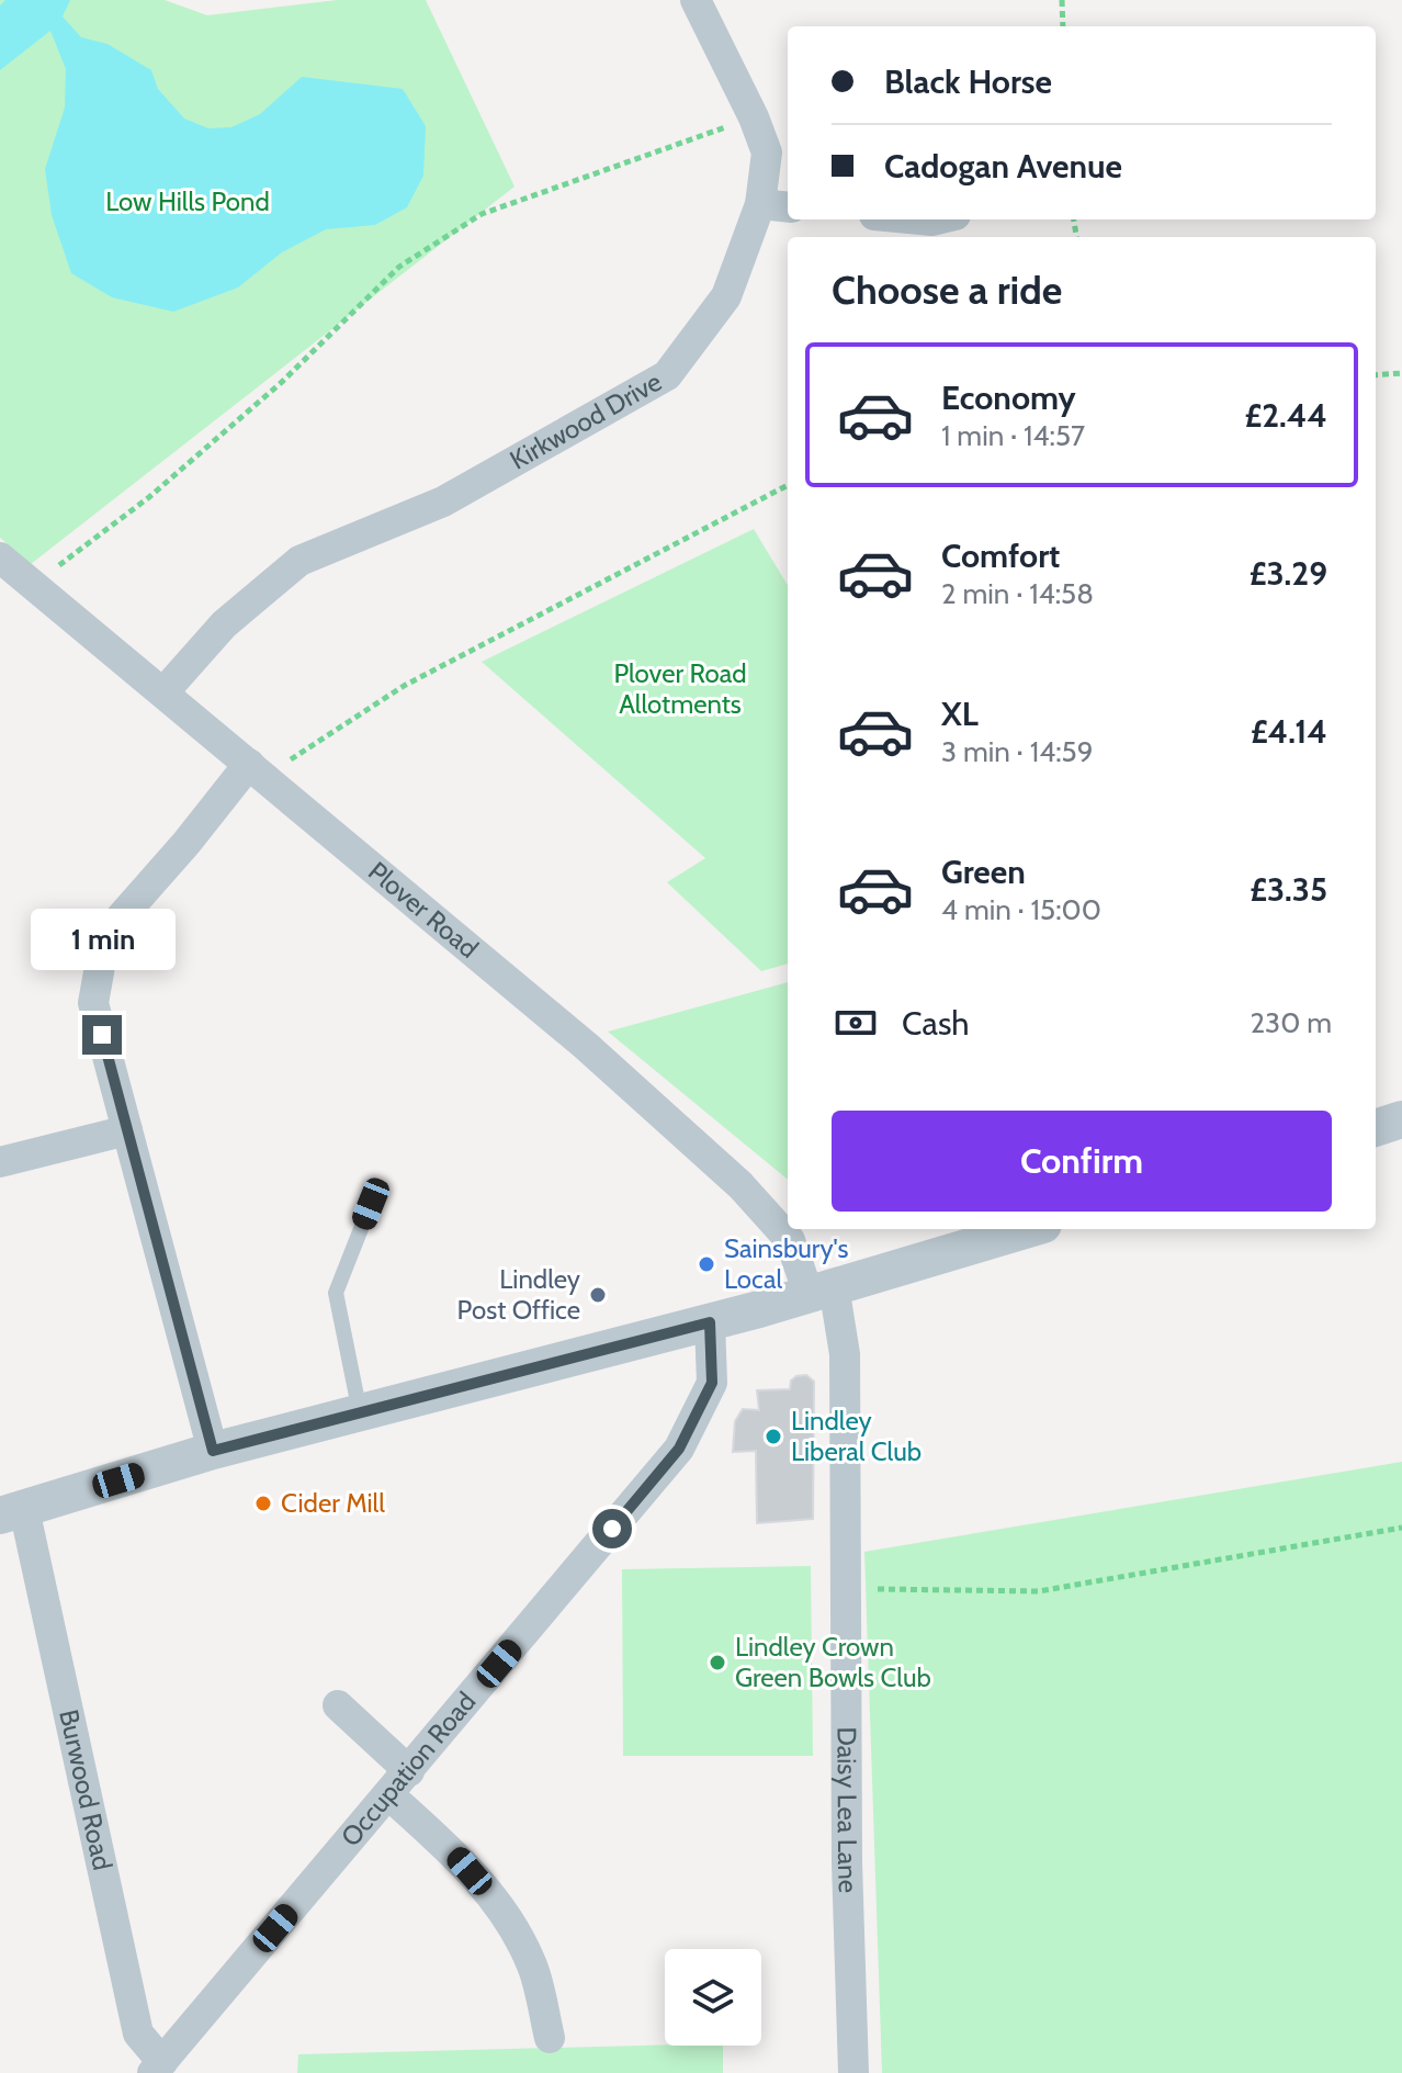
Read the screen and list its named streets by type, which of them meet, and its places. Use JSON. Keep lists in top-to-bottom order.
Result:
{
  "streets": {
    "street": [
      "Kirkwood Drive",
      "Plover Road",
      "Occupation Road",
      "Burwood Road",
      "Daisy Lea Lane"
    ]
  },
  "crossings": [
    ["Kirkwood Drive", "Plover Road"],
    ["Plover Road", "Daisy Lea Lane"],
    ["Occupation Road", "Burwood Road"]
  ],
  "parks": ["Low Hills Pond", "Plover Road Allotments"],
  "places": [
    "Sainsbury's Local",
    "Lindley Post Office",
    "Lindley Liberal Club",
    "Cider Mill",
    "Lindley Crown Green Bowls Club"
  ],
  "page": {
    "banner": ["Black Horse", "Cadogan Avenue"],
    "heading": "Choose a ride",
    "list": [
      {
        "name": "Economy",
        "note": "1 min · 14:57",
        "value": "£2.44"
      },
      {
        "name": "Comfort",
        "note": "2 min · 14:58",
        "value": "£3.29"
      },
      {
        "name": "XL",
        "note": "3 min · 14:59",
        "value": "£4.14"
      },
      {
        "name": "Green",
        "note": "4 min · 15:00",
        "value": "£3.35"
      }
    ],
    "bubble": "1 min",
    "pay": ["Cash", "230 m"],
    "buttons": "Confirm"
  }
}
